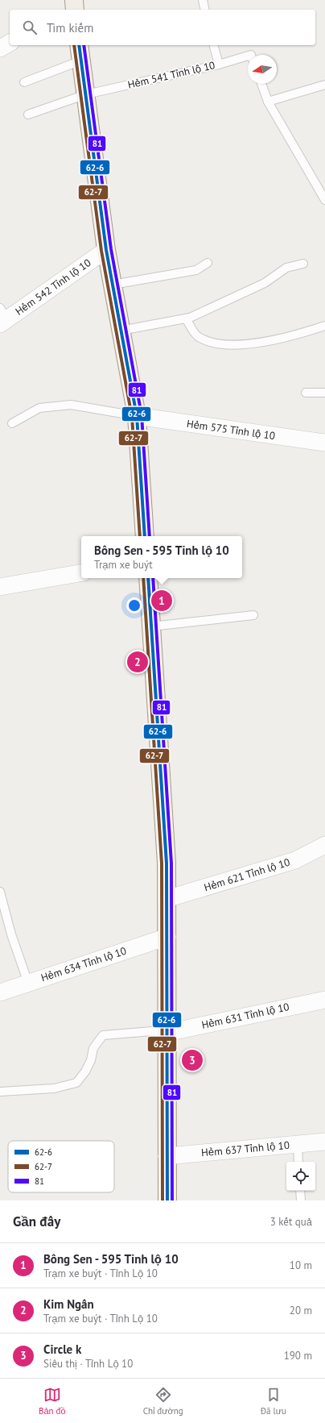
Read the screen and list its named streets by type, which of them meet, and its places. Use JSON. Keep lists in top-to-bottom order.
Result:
{
  "streets": {
    "street": [
      "Hẻm 542 Tỉnh lộ 10",
      "Hẻm 575 Tỉnh lộ 10",
      "Hẻm 621 Tỉnh lộ 10",
      "Hẻm 634 Tỉnh lộ 10",
      "Hẻm 631 Tỉnh lộ 10",
      "Hẻm 637 Tỉnh lộ 10"
    ],
    "lane": ["Hẻm 541 Tỉnh lộ 10"]
  },
  "lines": ["transit line 62-6", "transit line 62-7", "transit line 81"],
  "legend": ["62-6", "62-7", "81"],
  "north": "left",
  "page": {
    "search": "Tìm kiếm",
    "popup": ["Bông Sen - 595 Tỉnh lộ 10", "Trạm xe buýt"],
    "pins": ["1", "2", "3"],
    "heading": ["Gần đây", "3 kết quả"],
    "list": [
      {
        "mark": "1",
        "name": "Bông Sen - 595 Tỉnh lộ 10",
        "note": "Trạm xe buýt · Tỉnh Lộ 10",
        "value": "10 m"
      },
      {
        "mark": "2",
        "name": "Kim Ngân",
        "note": "Trạm xe buýt · Tỉnh Lộ 10",
        "value": "20 m"
      },
      {
        "mark": "3",
        "name": "Circle k",
        "note": "Siêu thị · Tỉnh Lộ 10",
        "value": "190 m"
      }
    ],
    "nav": ["Bản đồ", "Chỉ đường", "Đã lưu"]
  }
}
